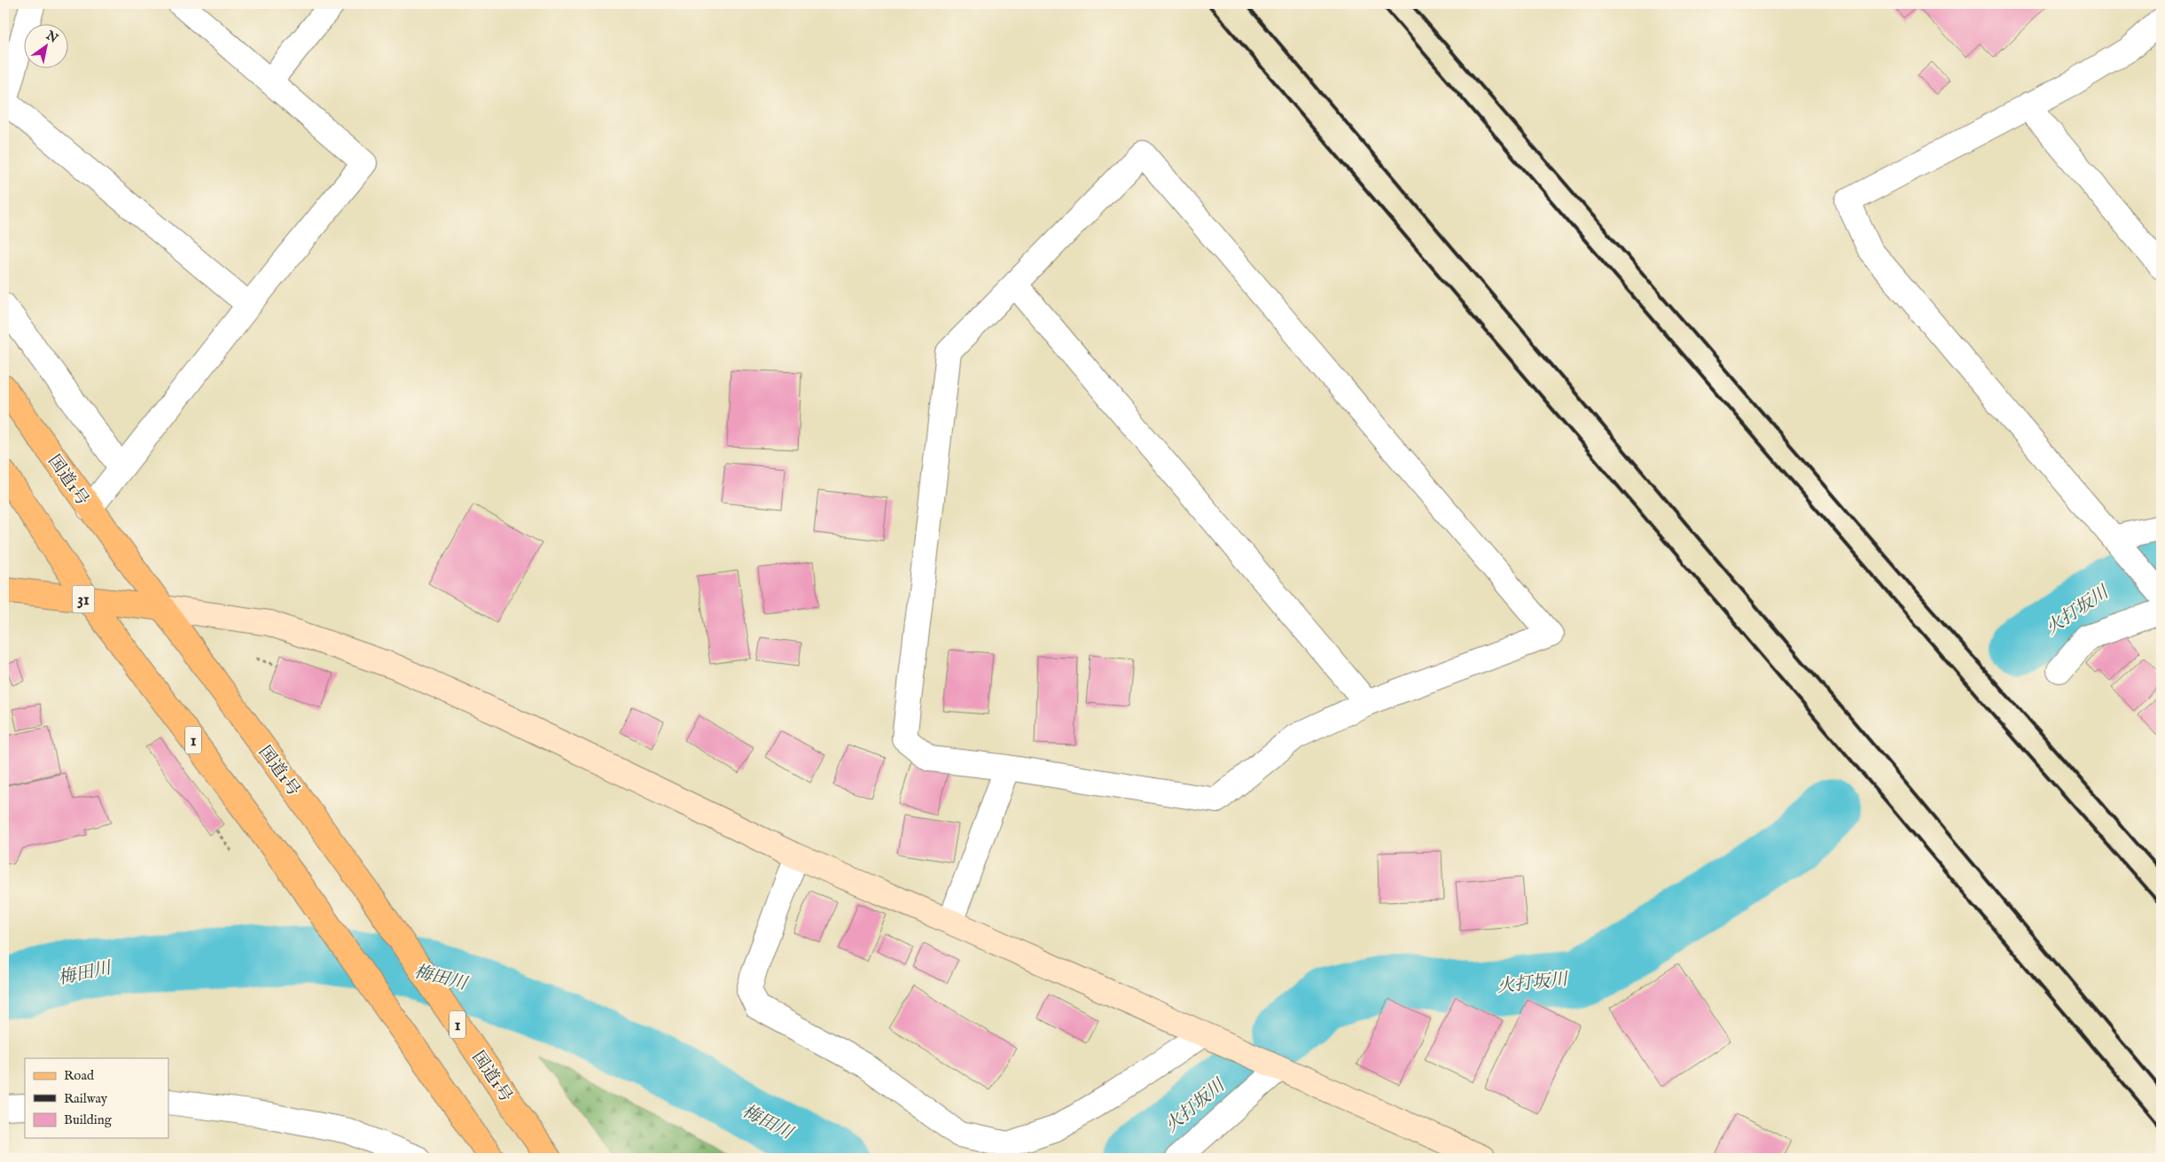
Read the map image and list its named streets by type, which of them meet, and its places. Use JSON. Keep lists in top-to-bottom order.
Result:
{
  "streets": {
    "main road": ["国道1号", "31", "1"]
  },
  "crossings": [
    ["国道1号", "31"],
    ["31", "1"]
  ],
  "water": ["火打坂川", "梅田川"],
  "legend": ["Road", "Railway", "Building"],
  "north": "top right"
}
